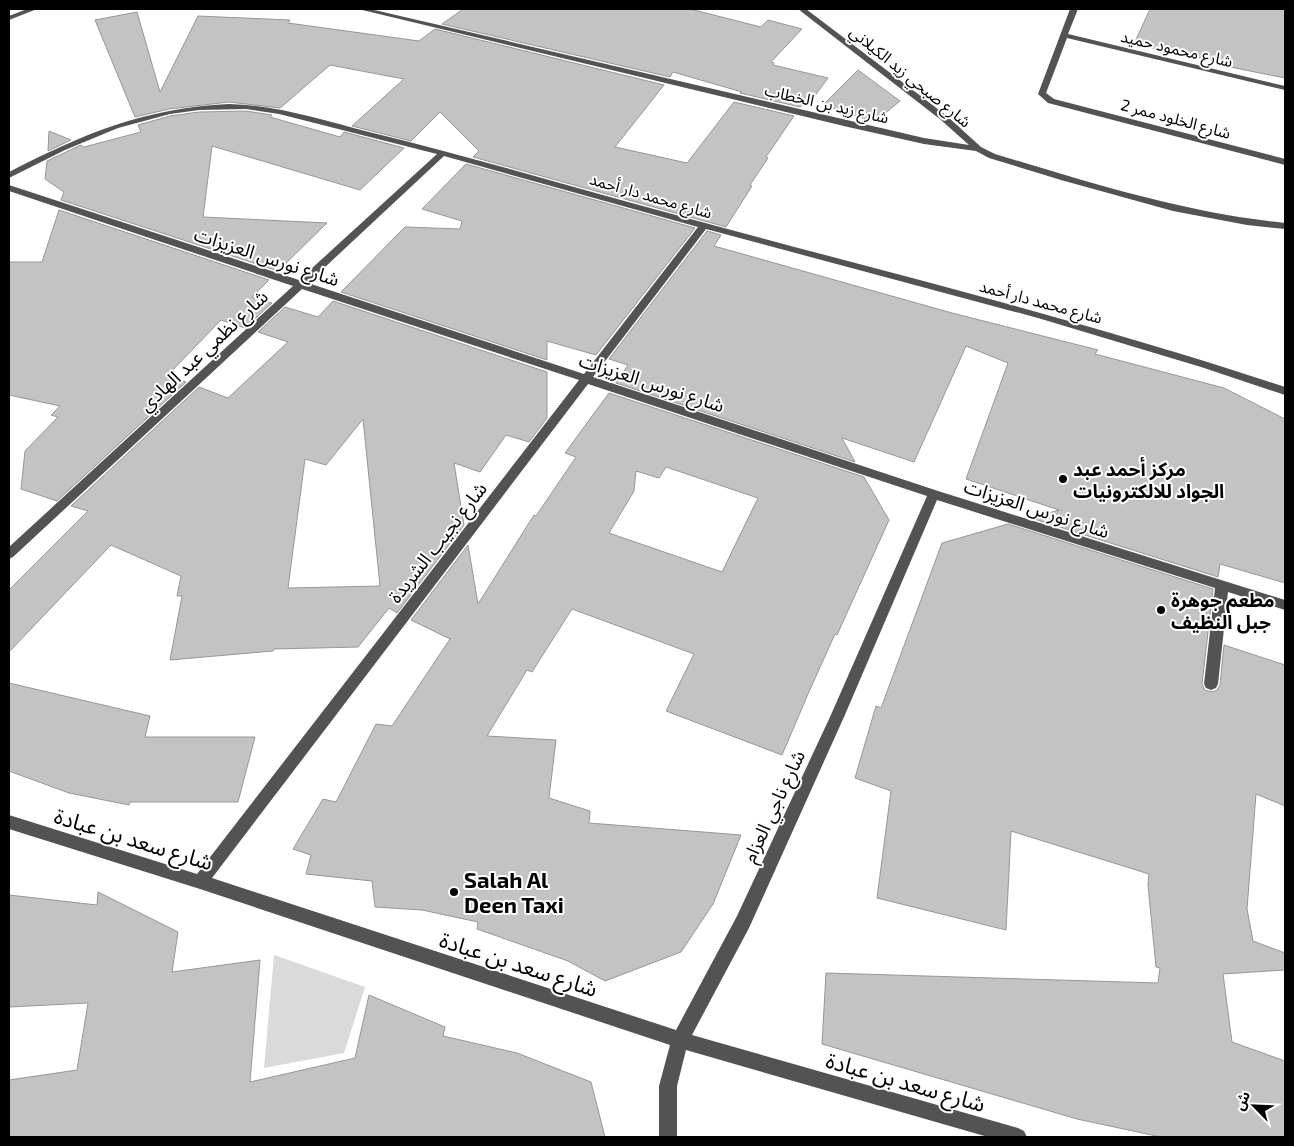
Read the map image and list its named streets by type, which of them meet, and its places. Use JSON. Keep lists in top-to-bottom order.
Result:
{
  "streets": {
    "street": [
      "شارع محمود حميد",
      "شارع صبحي زيد الكيلاني",
      "شارع زيد بن الخطاب",
      "شارع الخلود ممر 2",
      "شارع محمد دار أحمد",
      "شارع نورس العزيزات",
      "شارع نظمي عبد الهادي",
      "شارع نجيب الشريدة",
      "شارع ناجي العزام",
      "شارع سعد بن عبادة"
    ]
  },
  "crossings": [
    ["شارع محمود حميد", "شارع الخلود ممر 2"],
    ["شارع صبحي زيد الكيلاني", "شارع زيد بن الخطاب"],
    ["شارع محمد دار أحمد", "شارع نظمي عبد الهادي"],
    ["شارع محمد دار أحمد", "شارع نجيب الشريدة"],
    ["شارع نورس العزيزات", "شارع نظمي عبد الهادي"],
    ["شارع نورس العزيزات", "شارع نجيب الشريدة"],
    ["شارع نورس العزيزات", "شارع ناجي العزام"],
    ["شارع نجيب الشريدة", "شارع سعد بن عبادة"],
    ["شارع ناجي العزام", "شارع سعد بن عبادة"]
  ],
  "places": ["مركز أحمد عبد الجواد للالكترونيات", "مطعم جوهرة جبل النظيف", "Salah Al Deen Taxi"],
  "north": "top left"
}
